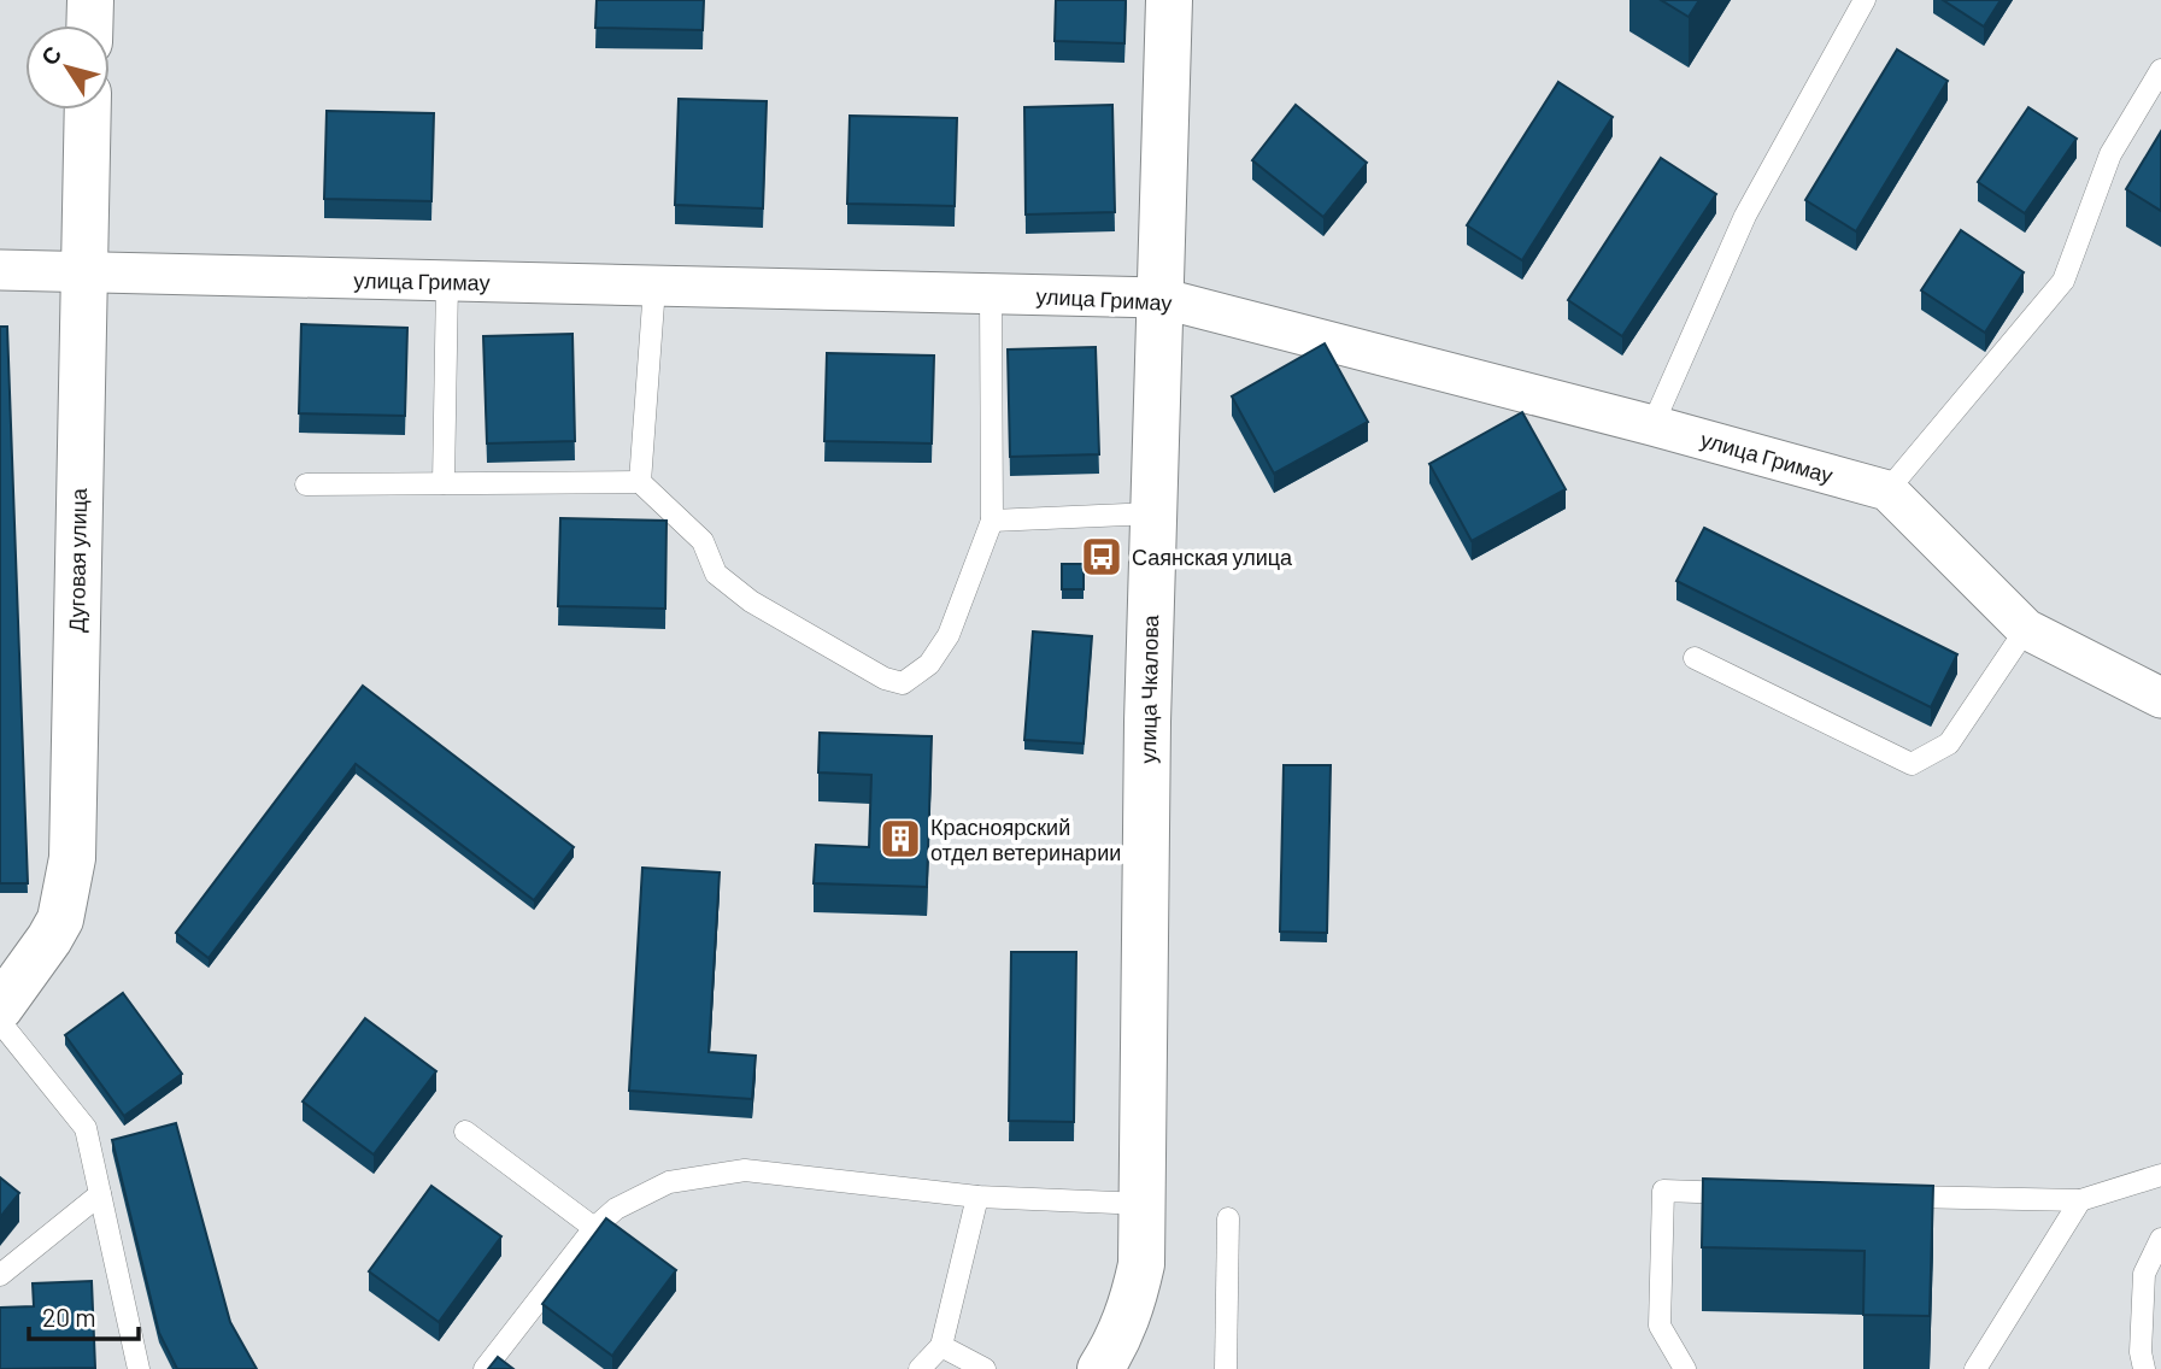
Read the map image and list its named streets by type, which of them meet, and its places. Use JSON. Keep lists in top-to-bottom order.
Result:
{
  "streets": {
    "main road": ["Дуговая улица", "улица Чкалова"],
    "street": ["улица Гримау"]
  },
  "crossings": [
    ["улица Гримау", "Дуговая улица"],
    ["улица Гримау", "улица Чкалова"]
  ],
  "places": {
    "bus stop": ["Саянская улица"],
    "building": ["Красноярский отдел ветеринарии"]
  },
  "scale_bar": "20 m",
  "north": "top left"
}
